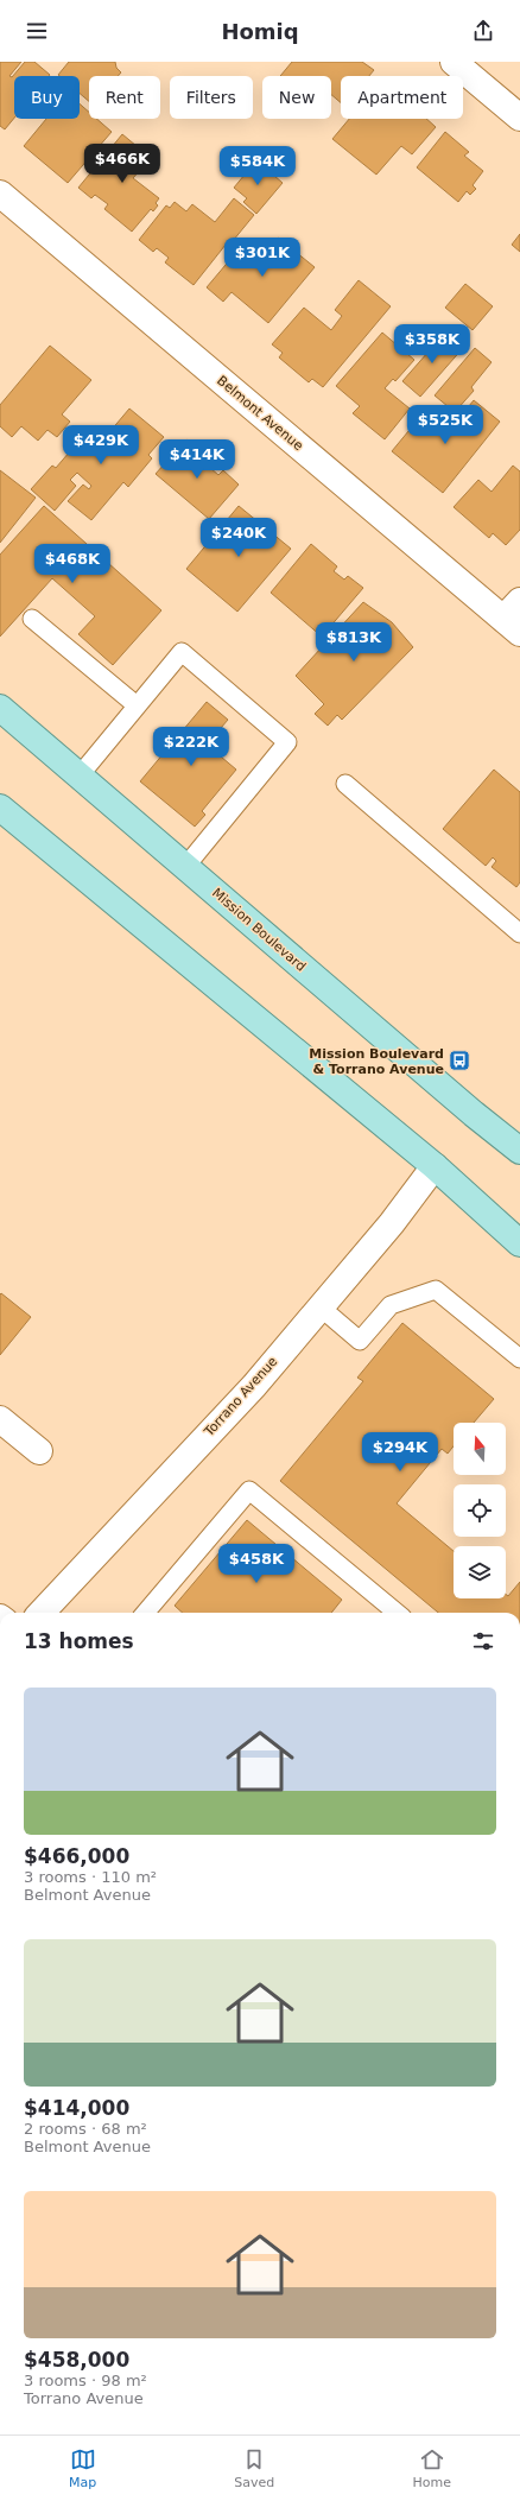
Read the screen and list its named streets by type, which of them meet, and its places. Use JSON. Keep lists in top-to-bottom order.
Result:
{
  "streets": {
    "main road": ["Mission Boulevard"],
    "street": ["Belmont Avenue", "Torrano Avenue"]
  },
  "places": {
    "bus stop": ["Mission Boulevard & Torrano Avenue"]
  },
  "north": "top",
  "page": {
    "header": "Homiq",
    "chip": [
      "Buy",
      "Rent",
      "Filters",
      "New",
      "Apartment"
    ],
    "price": [
      "$466K",
      "$584K",
      "$301K",
      "$358K",
      "$525K",
      "$429K",
      "$414K",
      "$240K",
      "$468K",
      "$813K",
      "$222K",
      "$294K",
      "$458K"
    ],
    "heading": "13 homes",
    "list": [
      {
        "name": "$466,000",
        "note": "3 rooms · 110 m² · Belmont Avenue"
      },
      {
        "name": "$414,000",
        "note": "2 rooms · 68 m² · Belmont Avenue"
      },
      {
        "name": "$458,000",
        "note": "3 rooms · 98 m² · Torrano Avenue"
      }
    ],
    "tabs": ["Map", "Saved", "Home"]
  }
}
